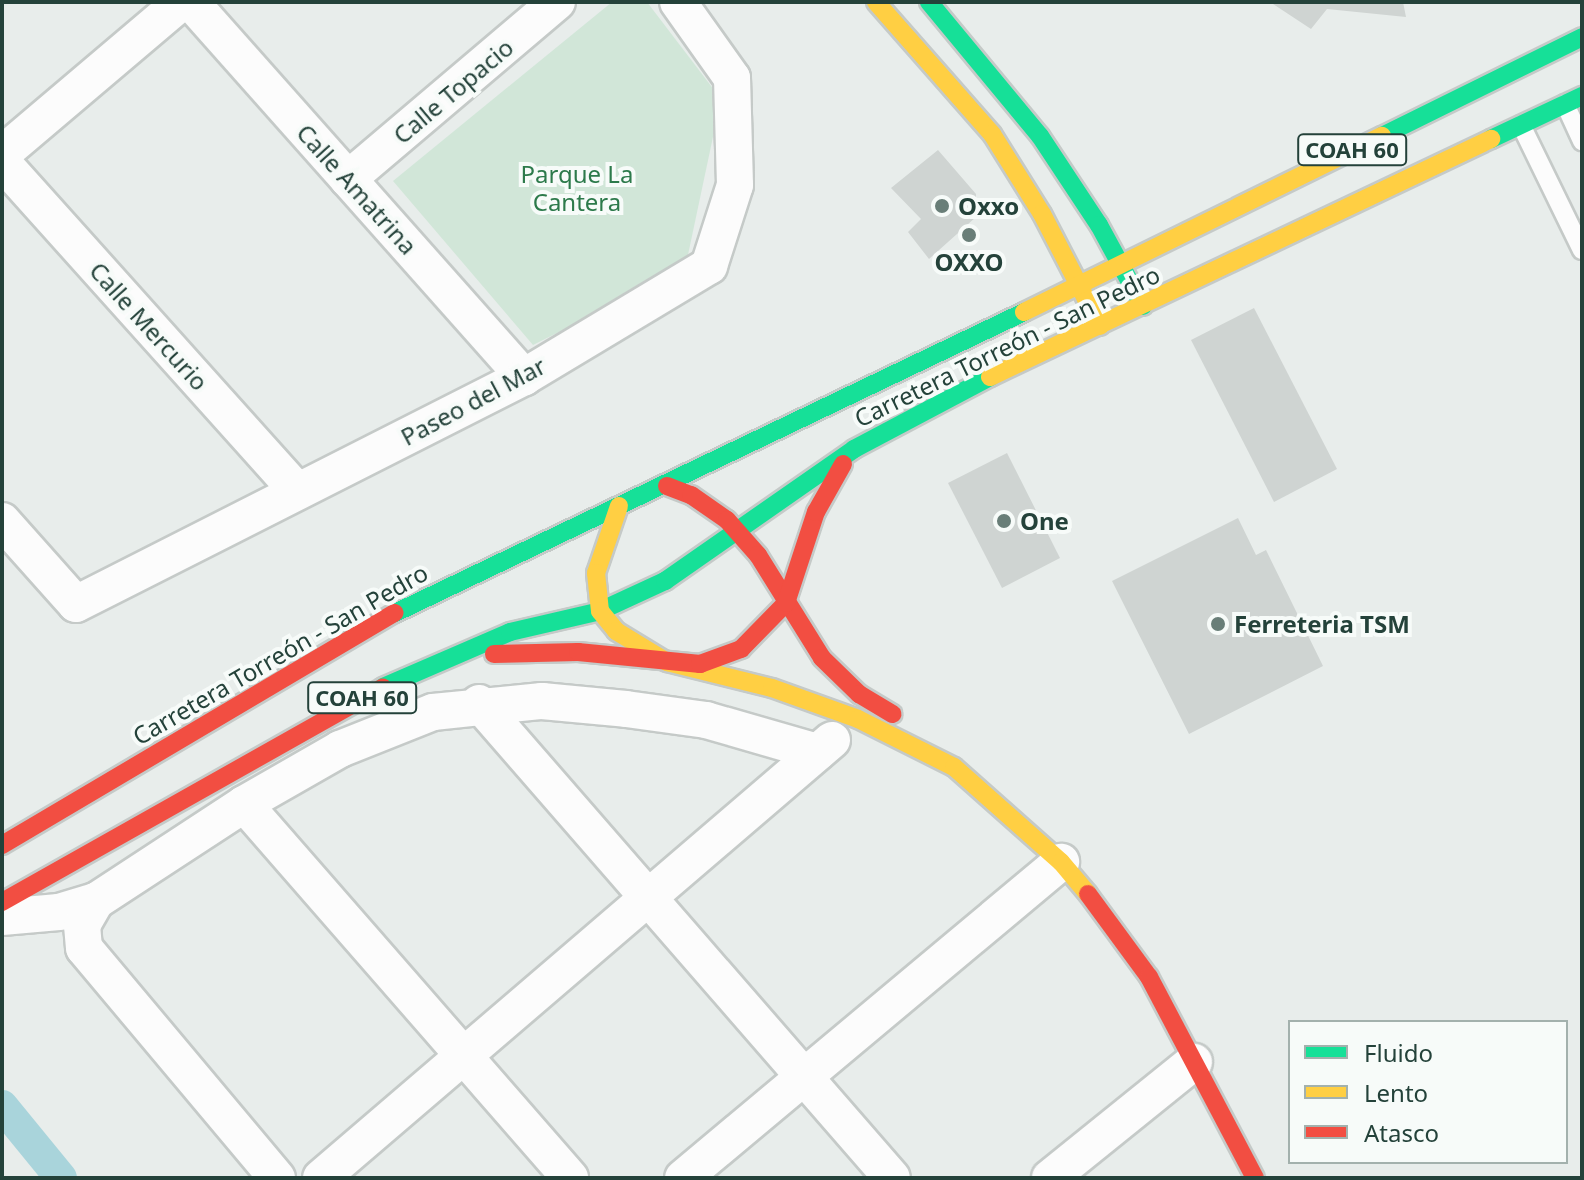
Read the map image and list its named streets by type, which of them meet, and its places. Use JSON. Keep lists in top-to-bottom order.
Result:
{
  "streets": {
    "main road": ["COAH 60", "Carretera Torreón - San Pedro"],
    "street": [
      "Calle Topacio",
      "Calle Amatrina",
      "Calle Mercurio",
      "Paseo del Mar"
    ]
  },
  "crossings": [
    ["Calle Topacio", "Calle Amatrina"],
    ["Calle Amatrina", "Paseo del Mar"],
    ["Calle Mercurio", "Paseo del Mar"]
  ],
  "parks": ["Parque La Cantera"],
  "places": [
    "Oxxo",
    "OXXO",
    "One",
    "Ferreteria TSM"
  ],
  "legend": ["Fluido", "Lento", "Atasco"]
}
